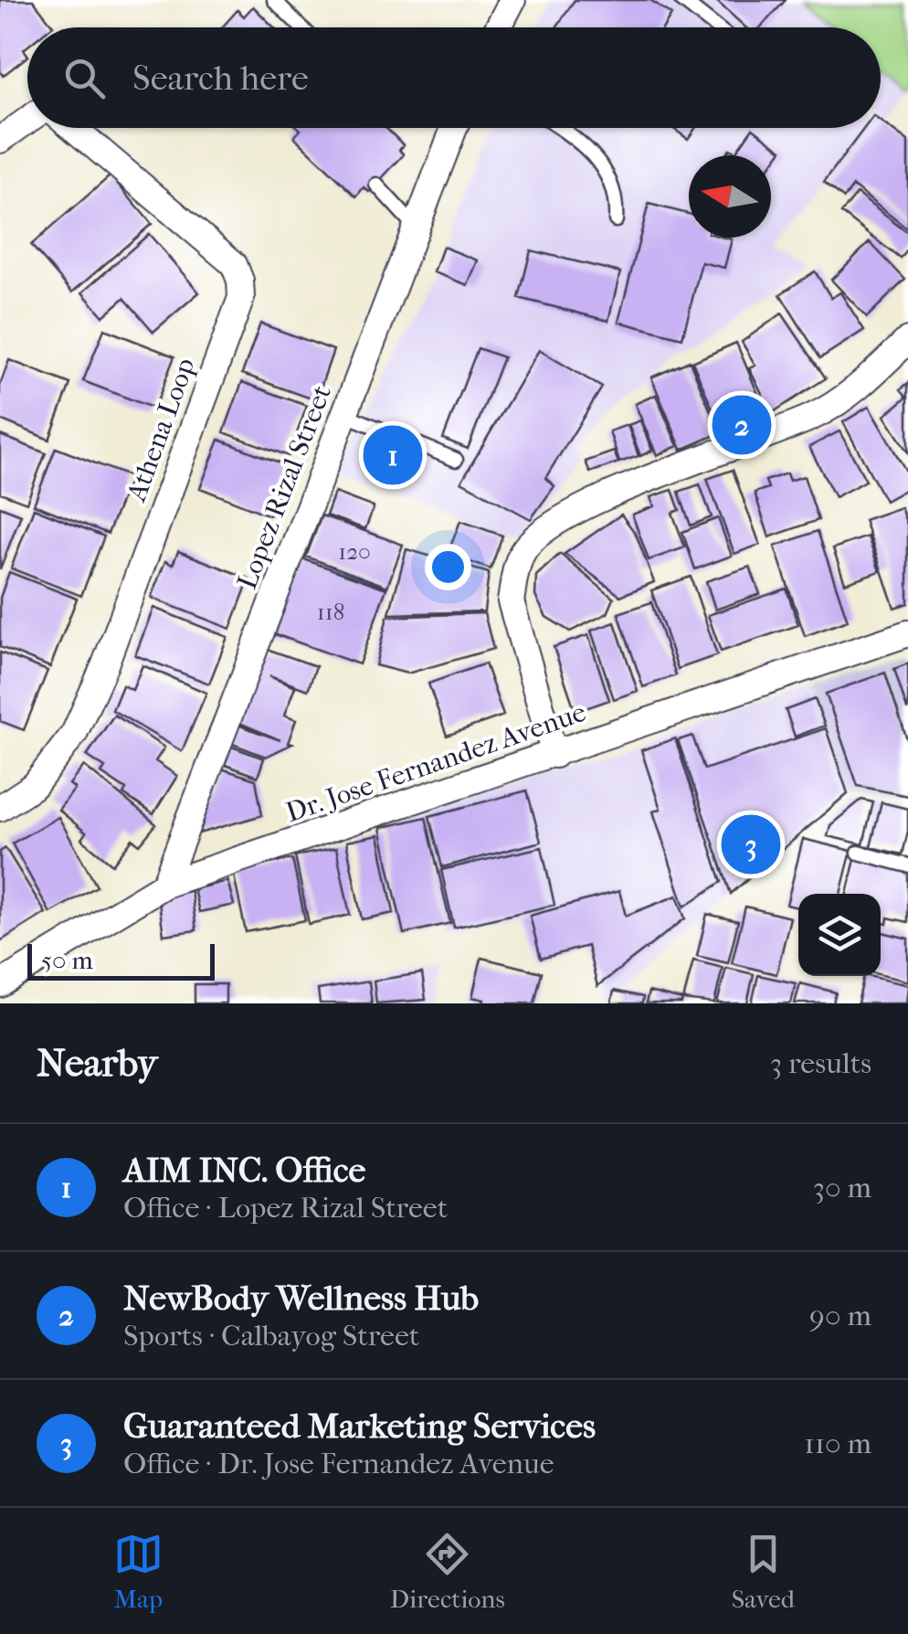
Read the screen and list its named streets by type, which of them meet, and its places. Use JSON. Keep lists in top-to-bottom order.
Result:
{
  "streets": {
    "street": ["Athena Loop", "Lopez Rizal Street", "Dr. Jose Fernandez Avenue"]
  },
  "crossings": [
    ["Lopez Rizal Street", "Dr. Jose Fernandez Avenue"]
  ],
  "house_numbers": ["120", "118"],
  "scale_bar": "50 m",
  "north": "left",
  "page": {
    "search": "Search here",
    "pins": ["2", "1", "3"],
    "scale": "50 m",
    "heading": ["Nearby", "3 results"],
    "list": [
      {
        "mark": "1",
        "name": "AIM INC. Office",
        "note": "Office · Lopez Rizal Street",
        "value": "30 m"
      },
      {
        "mark": "2",
        "name": "NewBody Wellness Hub",
        "note": "Sports · Calbayog Street",
        "value": "90 m"
      },
      {
        "mark": "3",
        "name": "Guaranteed Marketing Services",
        "note": "Office · Dr. Jose Fernandez Avenue",
        "value": "110 m"
      }
    ],
    "nav": ["Map", "Directions", "Saved"]
  }
}
